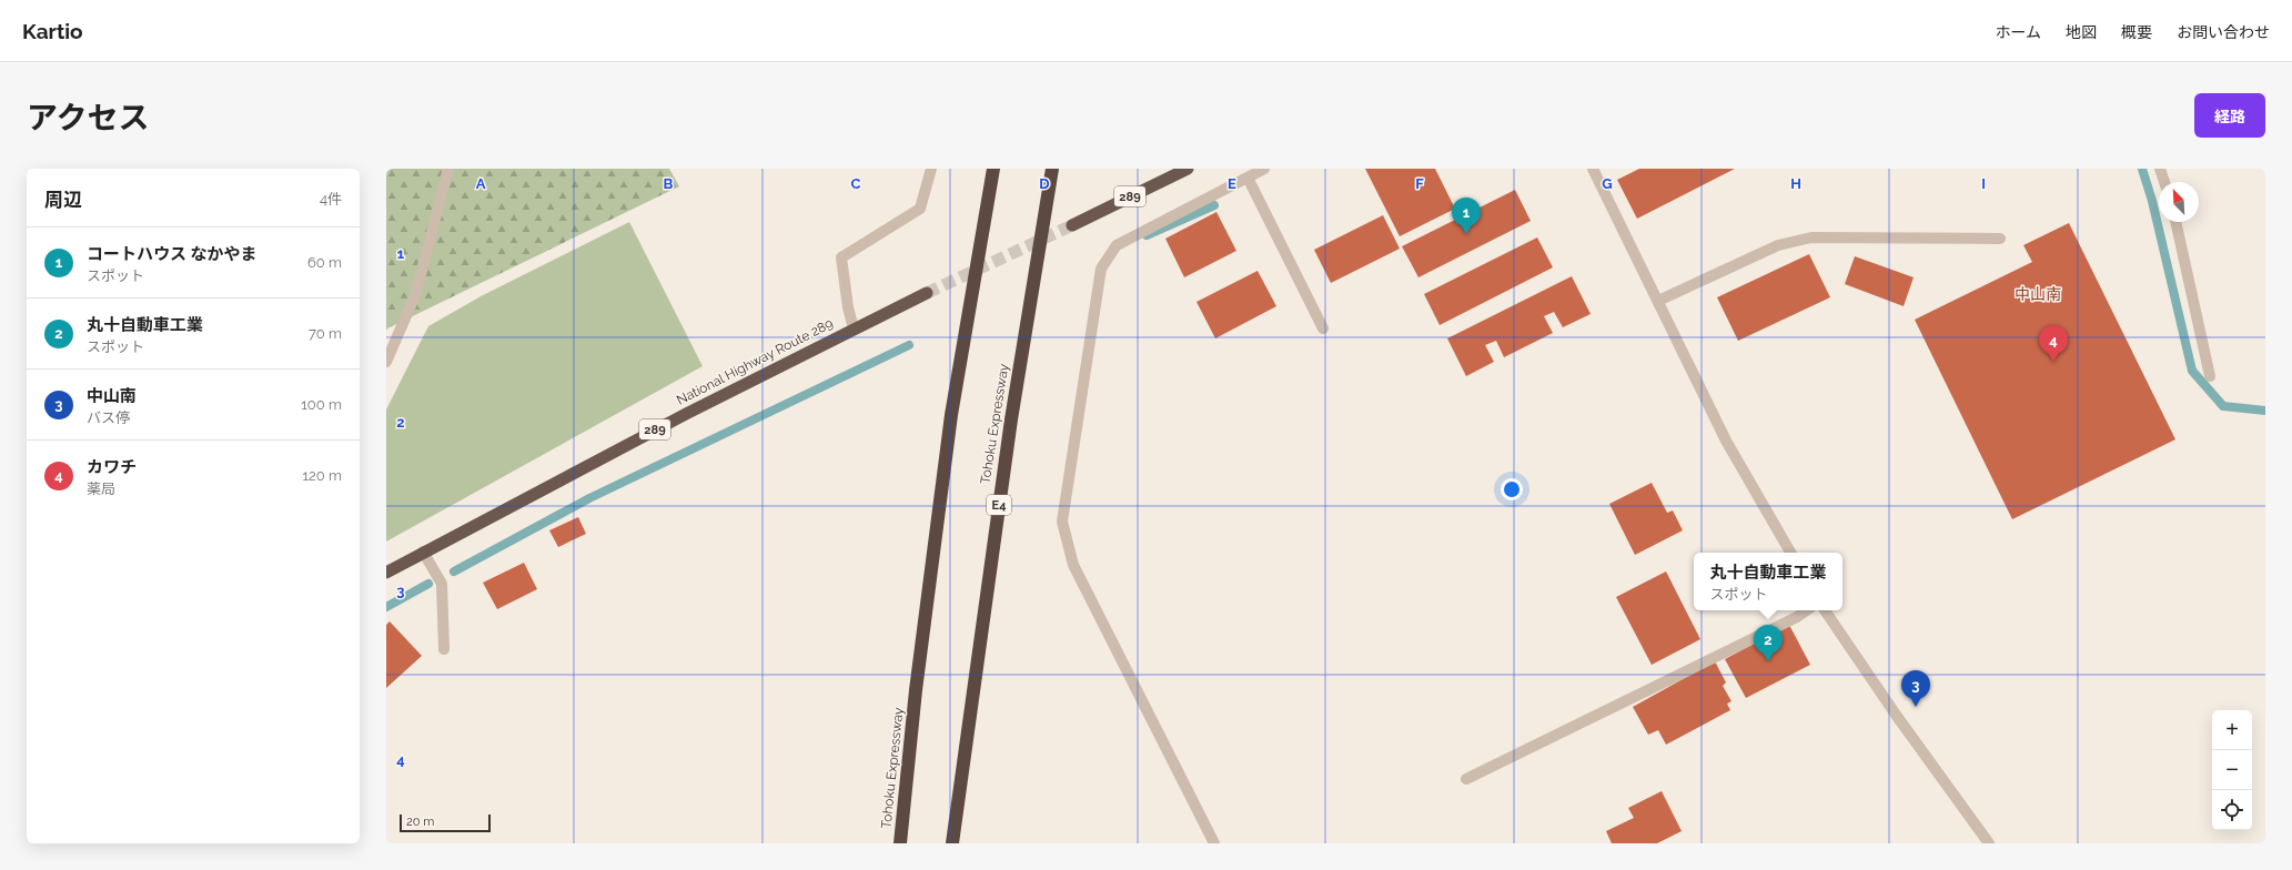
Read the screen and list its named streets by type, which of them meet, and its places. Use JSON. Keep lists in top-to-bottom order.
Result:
{
  "streets": {
    "highway": [
      "289",
      "National Highway Route 289",
      "Tohoku Expressway",
      "E4"
    ]
  },
  "districts": ["中山南"],
  "scale_bar": "20 m",
  "north": "top left",
  "page": {
    "header": "Kartio",
    "nav": [
      "ホーム",
      "地図",
      "概要",
      "お問い合わせ"
    ],
    "title": "アクセス",
    "buttons": "経路",
    "heading": ["周辺", "4件"],
    "pins": [
      "1",
      "4",
      "2",
      "3"
    ],
    "list": [
      {
        "mark": "1",
        "name": "コートハウス なかやま",
        "note": "スポット",
        "value": "60 m"
      },
      {
        "mark": "2",
        "name": "丸十自動車工業",
        "note": "スポット",
        "value": "70 m"
      },
      {
        "mark": "3",
        "name": "中山南",
        "note": "バス停",
        "value": "100 m"
      },
      {
        "mark": "4",
        "name": "カワチ",
        "note": "薬局",
        "value": "120 m"
      }
    ],
    "popup": ["丸十自動車工業", "スポット"],
    "map_buttons": ["+", "−"],
    "scale": "20 m"
  },
  "grid": {
    "columns": [
      "A",
      "B",
      "C",
      "D",
      "E",
      "F",
      "G",
      "H",
      "I"
    ],
    "rows": [
      "1",
      "2",
      "3",
      "4"
    ]
  }
}
